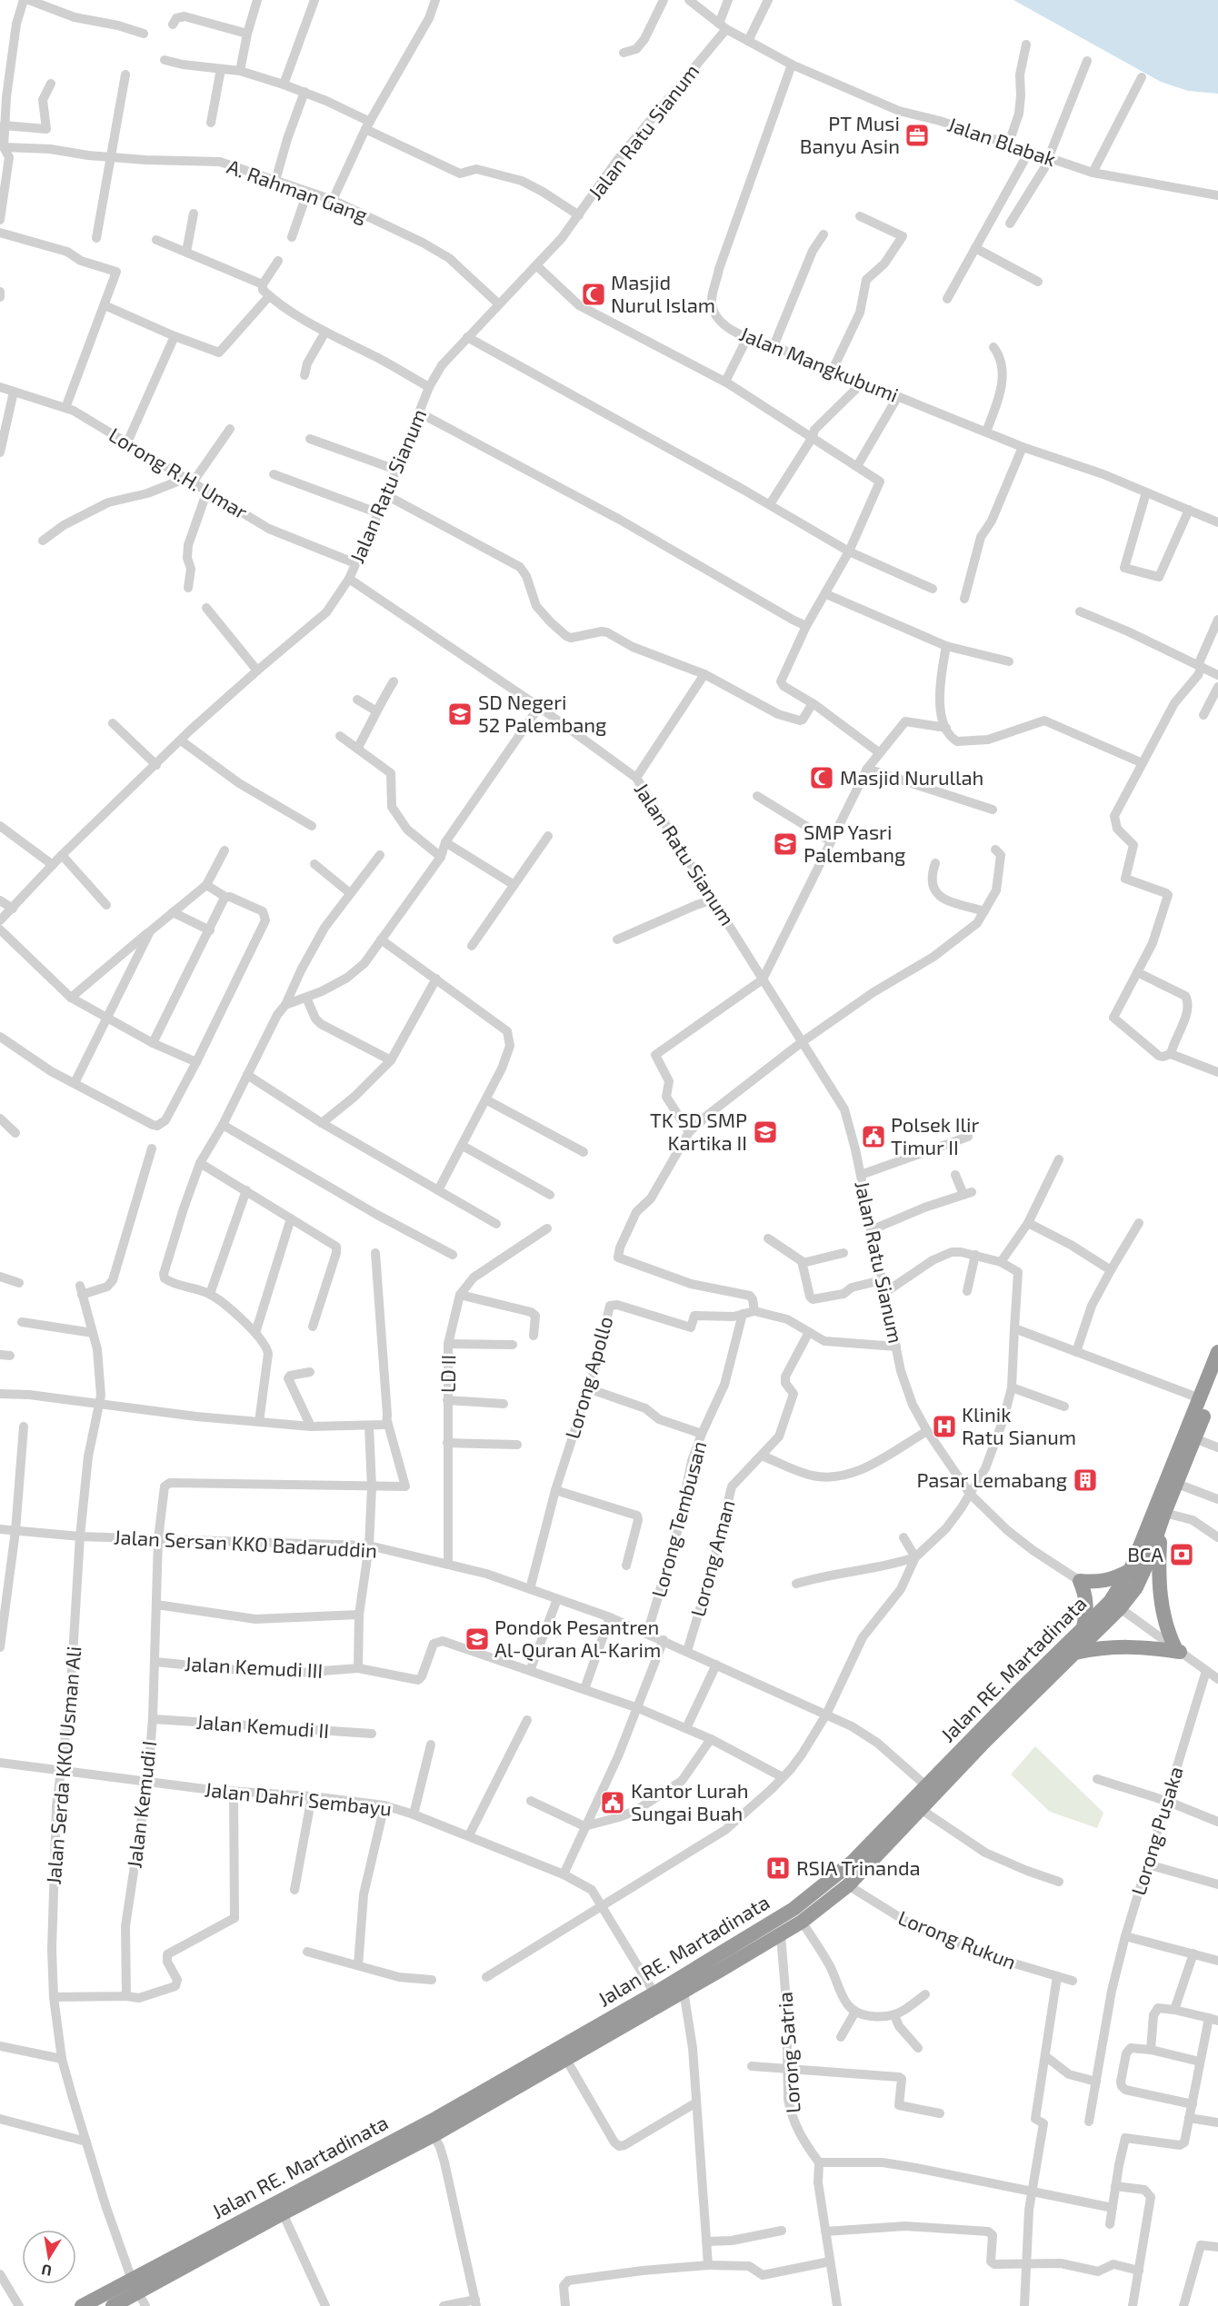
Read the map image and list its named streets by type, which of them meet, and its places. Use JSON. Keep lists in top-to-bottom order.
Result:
{
  "streets": {
    "highway": ["Jalan RE. Martadinata"],
    "street": [
      "Jalan Ratu Sianum",
      "Jalan Blabak",
      "A. Rahman Gang",
      "Jalan Mangkubumi",
      "Lorong R.H. Umar",
      "LD II",
      "Lorong Apollo",
      "Lorong Tembusan",
      "Jalan Sersan KKO Badaruddin",
      "Lorong Aman",
      "Jalan Kemudi III",
      "Jalan Kemudi II",
      "Jalan Serda KKO Usman Ali",
      "Jalan Dahri Sembayu",
      "Jalan Kemudi I",
      "Lorong Pusaka",
      "Lorong Rukun",
      "Lorong Satria"
    ]
  },
  "crossings": [
    ["Jalan Ratu Sianum", "Jalan Blabak"],
    ["Jalan Ratu Sianum", "A. Rahman Gang"],
    ["Jalan Ratu Sianum", "Lorong R.H. Umar"],
    ["Jalan Blabak", "Jalan Mangkubumi"],
    ["LD II", "Jalan Sersan KKO Badaruddin"],
    ["Lorong Apollo", "Lorong Tembusan"],
    ["Lorong Apollo", "Jalan Sersan KKO Badaruddin"],
    ["Lorong Tembusan", "Jalan Sersan KKO Badaruddin"],
    ["Jalan Sersan KKO Badaruddin", "Lorong Aman"],
    ["Jalan Sersan KKO Badaruddin", "Jalan RE. Martadinata"],
    ["Jalan Sersan KKO Badaruddin", "Jalan Serda KKO Usman Ali"],
    ["Jalan Sersan KKO Badaruddin", "Jalan Kemudi I"],
    ["Jalan Kemudi III", "Jalan Kemudi I"],
    ["Jalan RE. Martadinata", "Jalan Serda KKO Usman Ali"],
    ["Jalan RE. Martadinata", "Jalan Dahri Sembayu"],
    ["Jalan Kemudi II", "Jalan Kemudi I"],
    ["Jalan Serda KKO Usman Ali", "Jalan Dahri Sembayu"],
    ["Jalan Dahri Sembayu", "Jalan Kemudi I"]
  ],
  "places": {
    "office": ["PT Musi Banyu Asin"],
    "mosque": ["Masjid Nurul Islam", "Masjid Nurullah"],
    "school or university": [
      "SD Negeri 52 Palembang",
      "SMP Yasri Palembang",
      "TK SD SMP Kartika II",
      "Pondok Pesantren Al-Quran Al-Karim"
    ],
    "public building": ["Polsek Ilir Timur II", "Kantor Lurah Sungai Buah"],
    "hospital": ["Klinik Ratu Sianum", "RSIA Trinanda"],
    "building": ["Pasar Lemabang"],
    "bank": ["BCA"]
  },
  "north": "bottom"
}
